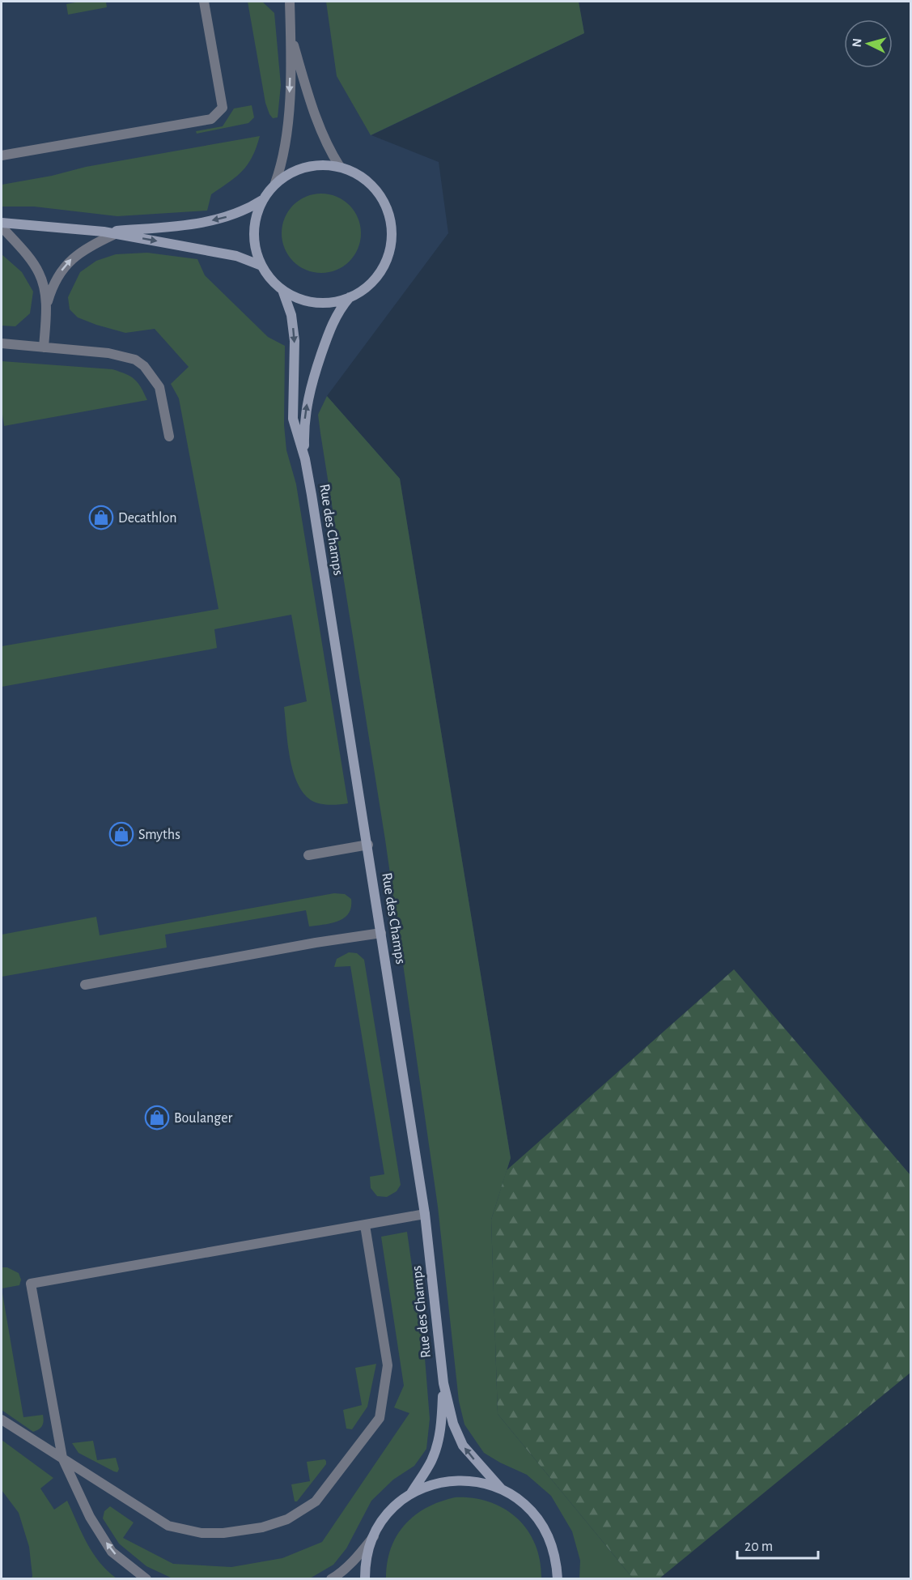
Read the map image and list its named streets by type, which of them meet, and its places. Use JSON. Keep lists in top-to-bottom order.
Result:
{
  "streets": {
    "street": ["Rue des Champs"]
  },
  "places": {
    "shop": ["Decathlon", "Smyths", "Boulanger"]
  },
  "scale_bar": "20 m",
  "north": "left"
}
